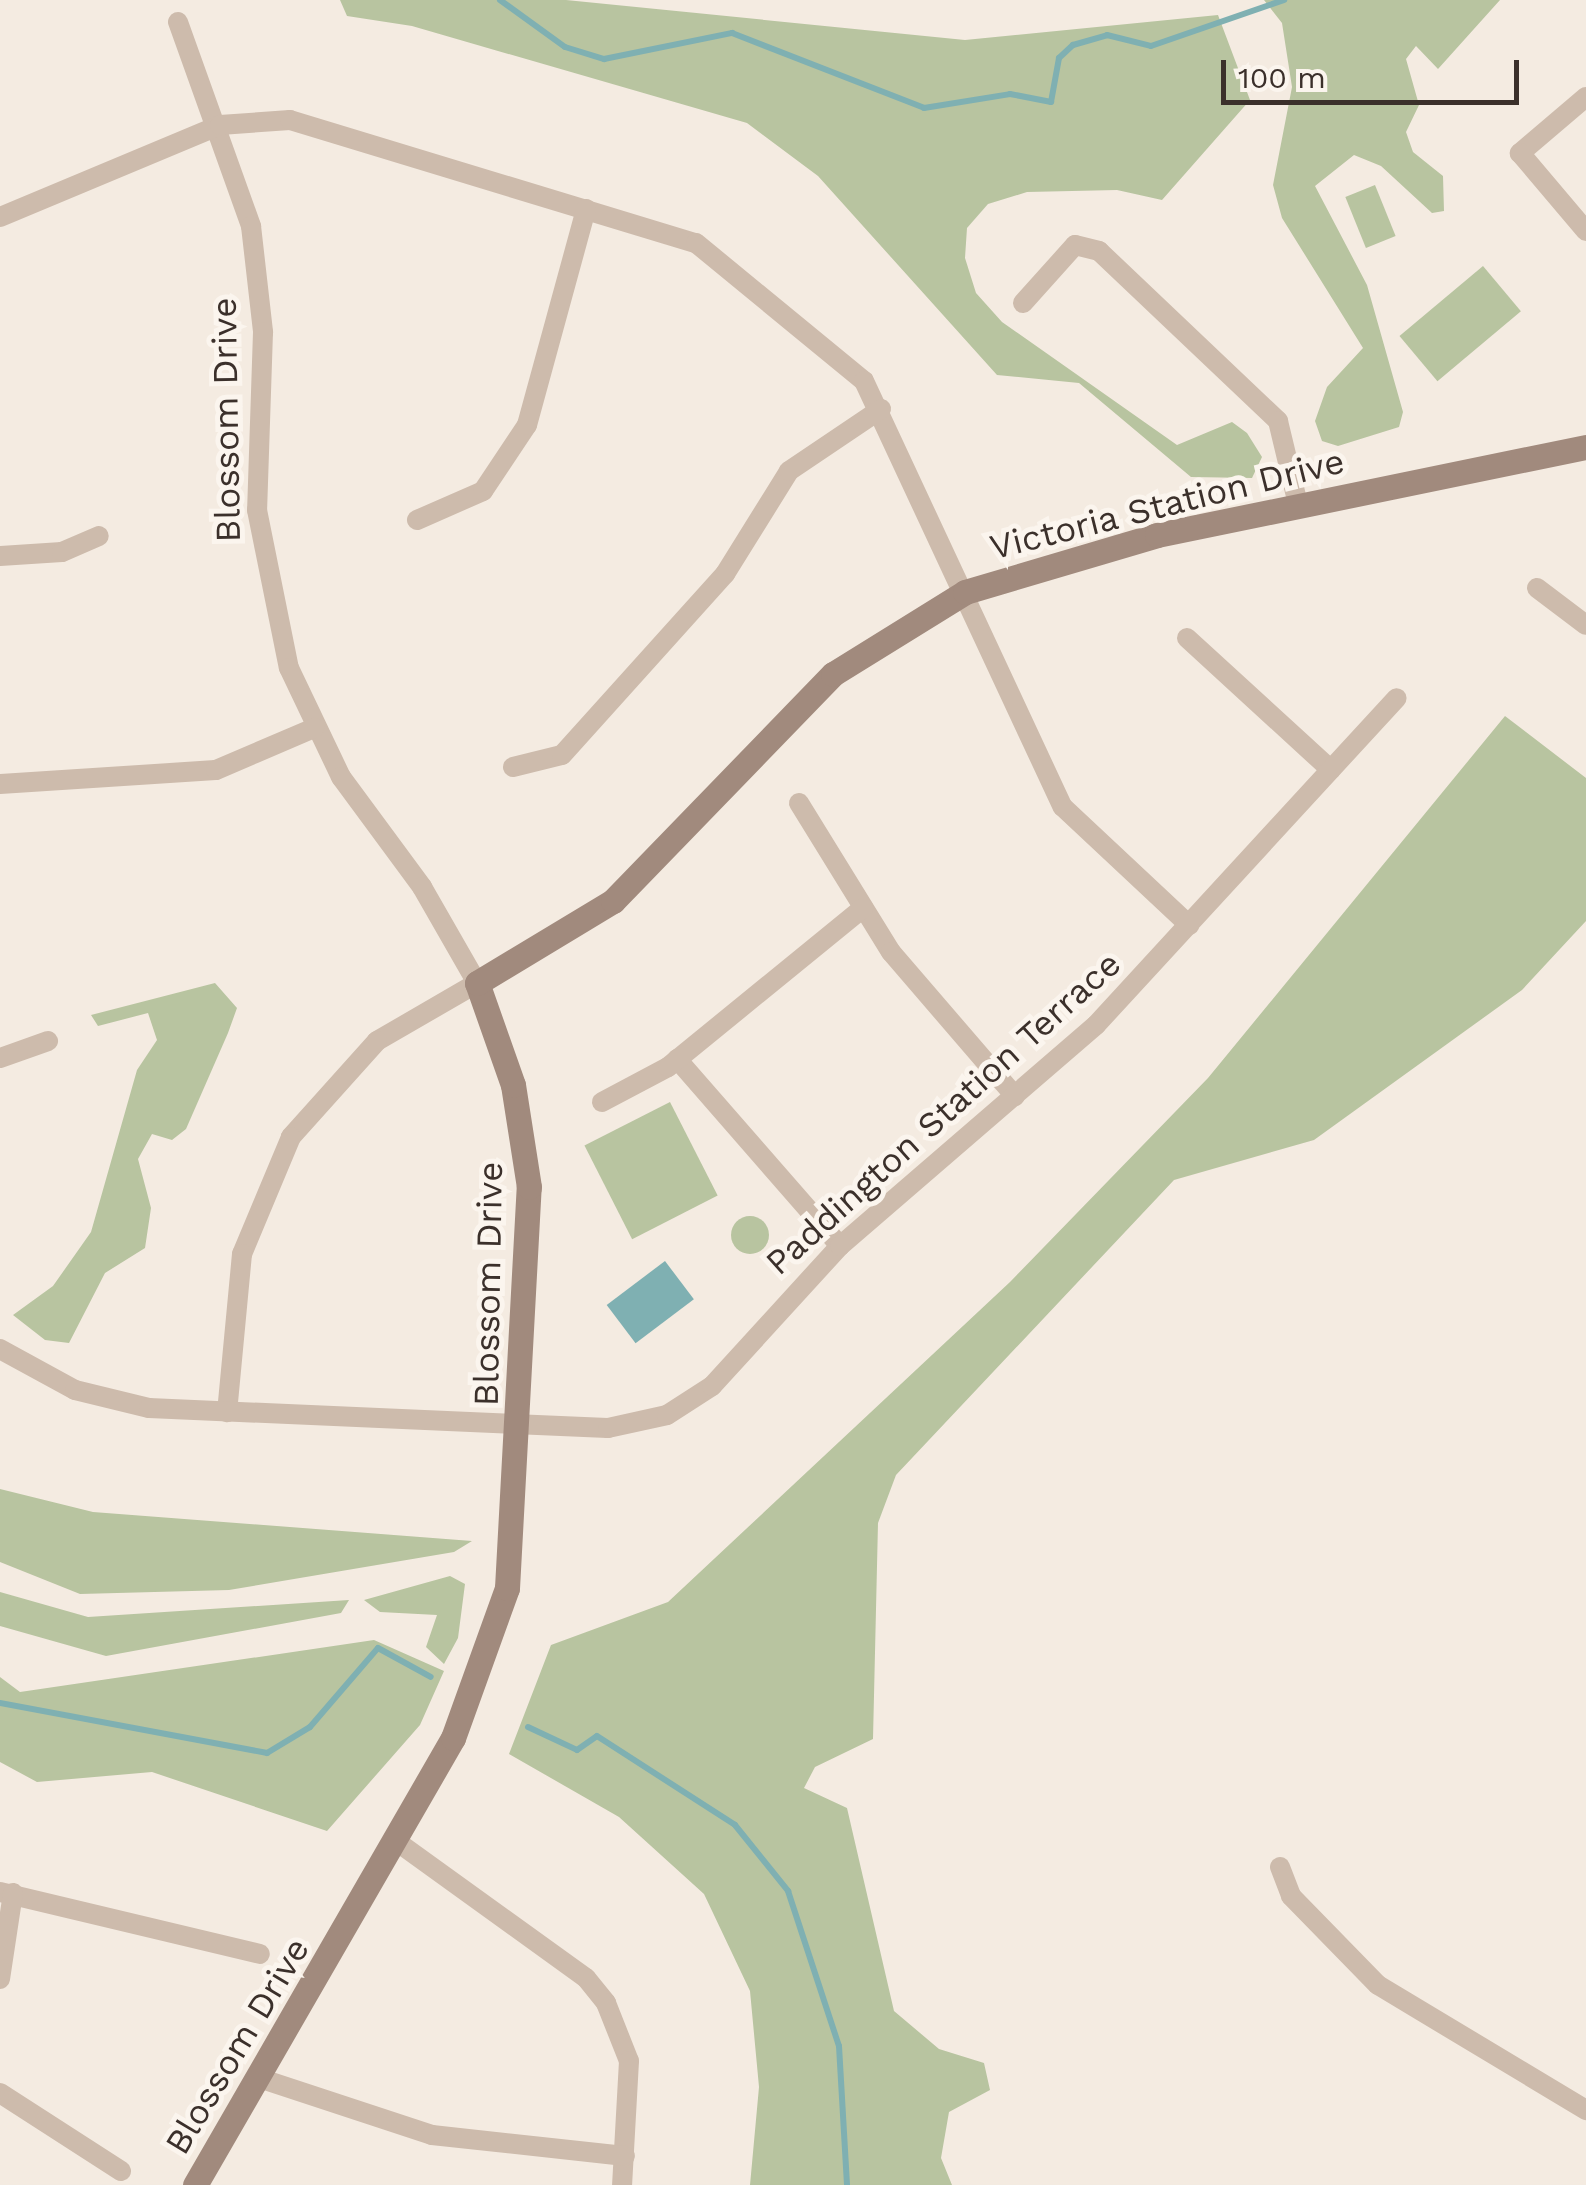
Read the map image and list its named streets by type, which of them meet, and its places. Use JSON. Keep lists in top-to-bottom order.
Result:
{
  "streets": {
    "street": ["Blossom Drive", "Victoria Station Drive", "Paddington Station Terrace"]
  },
  "crossings": [
    ["Blossom Drive", "Victoria Station Drive"],
    ["Blossom Drive", "Paddington Station Terrace"],
    ["Victoria Station Drive", "Paddington Station Terrace"]
  ],
  "scale_bar": "100 m"
}
